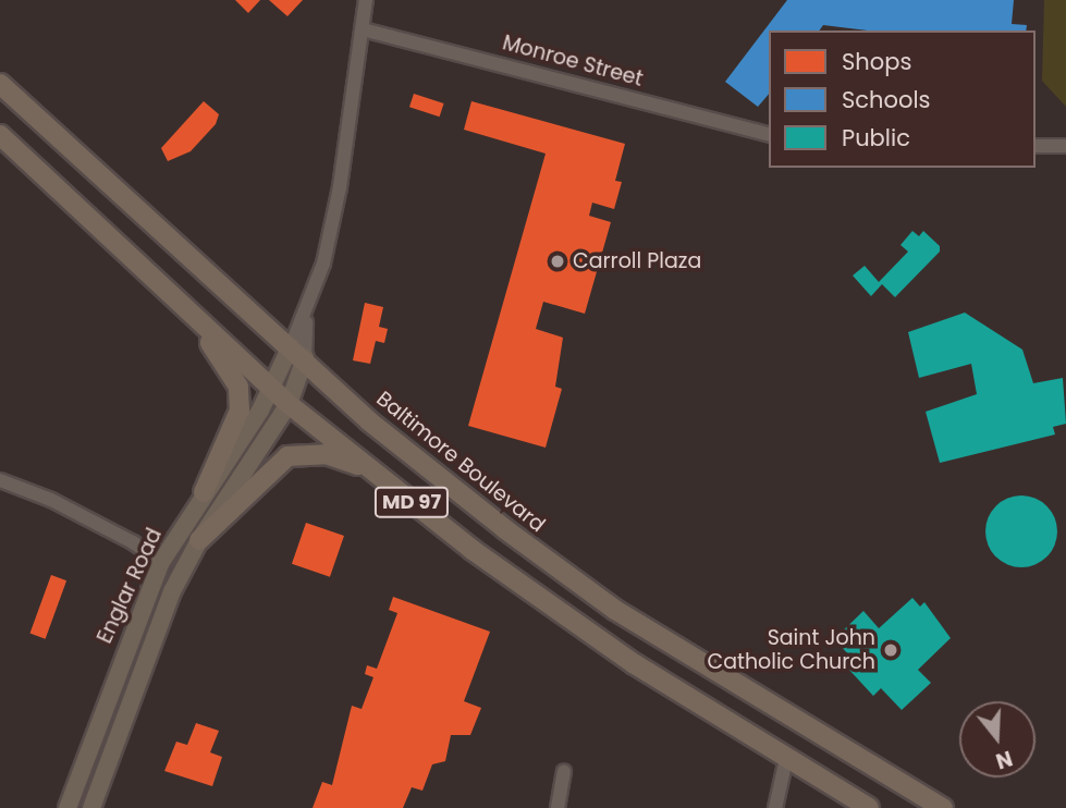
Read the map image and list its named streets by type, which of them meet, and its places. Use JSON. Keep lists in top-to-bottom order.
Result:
{
  "streets": {
    "highway": ["Baltimore Boulevard", "MD 97"],
    "main road": ["Englar Road"],
    "street": ["Monroe Street"]
  },
  "crossings": [
    ["Monroe Street", "Englar Road"],
    ["Baltimore Boulevard", "Englar Road"],
    ["MD 97", "Englar Road"]
  ],
  "places": ["Carroll Plaza", "Saint John Catholic Church"],
  "legend": ["Shops", "Schools", "Public"],
  "north": "bottom"
}
